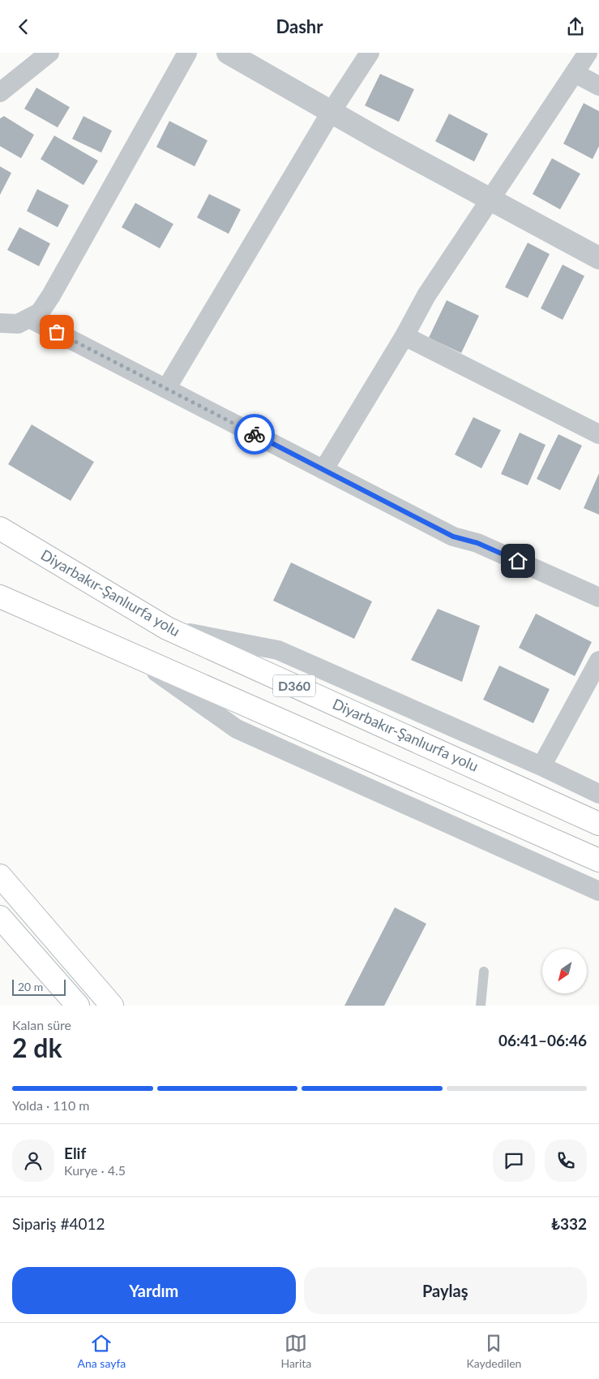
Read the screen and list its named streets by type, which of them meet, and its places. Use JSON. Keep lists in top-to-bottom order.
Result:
{
  "streets": {
    "main road": ["Diyarbakır-Şanlıurfa yolu", "D360"]
  },
  "scale_bar": "20 m",
  "north": "bottom left",
  "page": {
    "header": "Dashr",
    "scale": "20 m",
    "heading": ["2 dk", "Kalan süre", "06:41–06:46"],
    "panel": [
      "Elif",
      "Kurye · 4.5",
      "Sipariş #4012",
      "₺332"
    ],
    "bar": "Yolda · 110 m",
    "buttons": ["Yardım", "Paylaş"],
    "tabs": ["Ana sayfa", "Harita", "Kaydedilen"]
  }
}
